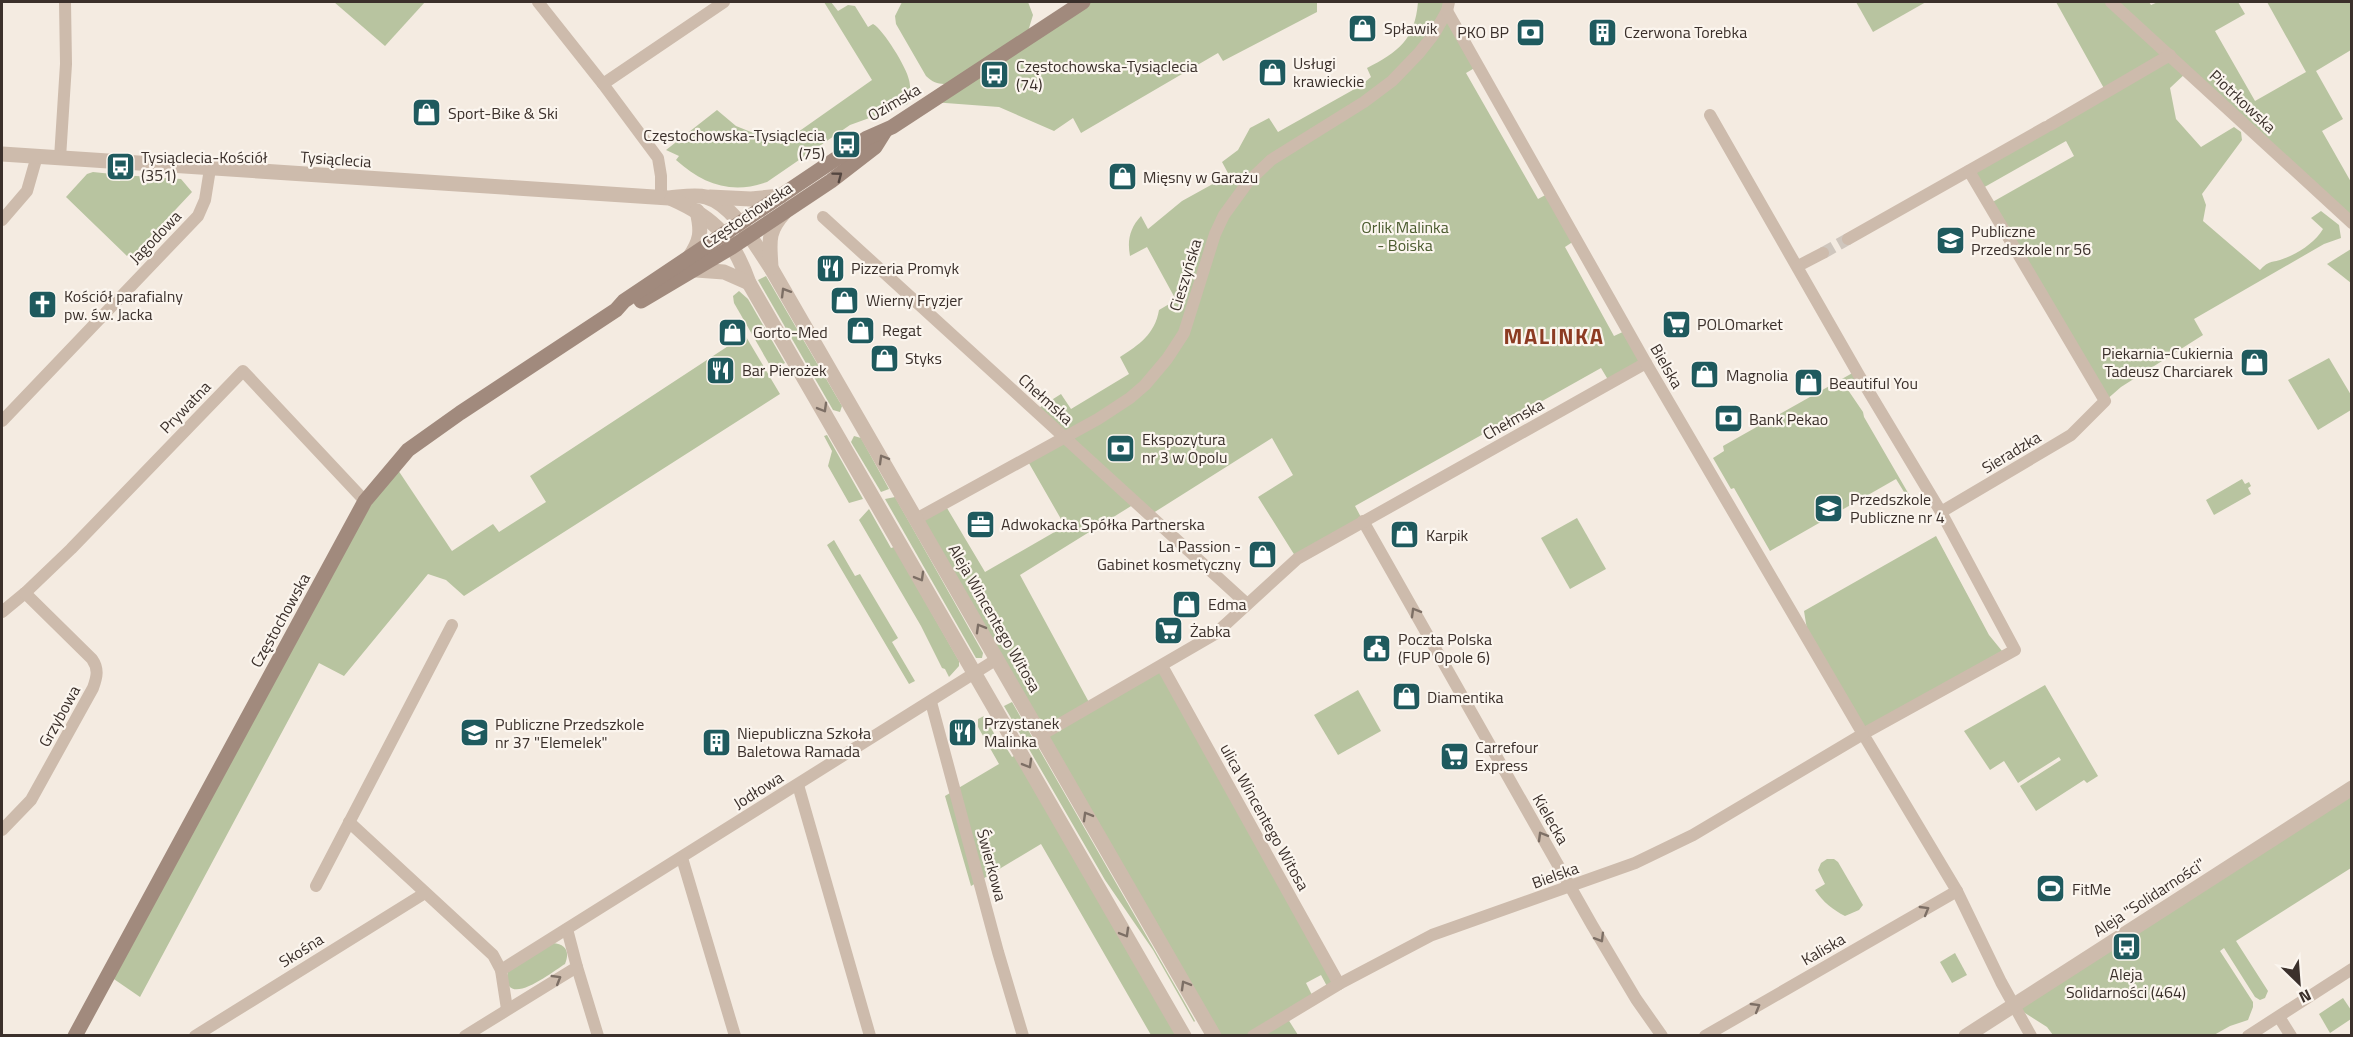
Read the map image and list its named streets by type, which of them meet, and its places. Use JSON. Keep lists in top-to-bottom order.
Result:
{
  "streets": {
    "main road": ["Ozimska", "Częstochowska"],
    "street": [
      "Piotrkowska",
      "Tysiąclecia",
      "Jagodowa",
      "Cieszyńska",
      "Bielska",
      "Chełmska",
      "Prywatna",
      "Sieradzka",
      "Aleja Wincentego Witosa",
      "Grzybowa",
      "Jodłowa",
      "ulica Wincentego Witosa",
      "Kielecka",
      "Świerkowa",
      "Aleja \"Solidarności\"",
      "Kaliska",
      "Skośna"
    ]
  },
  "crossings": [
    ["Ozimska", "Tysiąclecia"],
    ["Ozimska", "Częstochowska"],
    ["Ozimska", "Aleja Wincentego Witosa"],
    ["Tysiąclecia", "Częstochowska"],
    ["Tysiąclecia", "Jagodowa"],
    ["Częstochowska", "Prywatna"],
    ["Częstochowska", "Aleja Wincentego Witosa"],
    ["Cieszyńska", "Bielska"],
    ["Cieszyńska", "Chełmska"],
    ["Cieszyńska", "Aleja Wincentego Witosa"],
    ["Bielska", "Chełmska"],
    ["Bielska", "ulica Wincentego Witosa"],
    ["Bielska", "Kielecka"],
    ["Bielska", "Aleja \"Solidarności\""],
    ["Bielska", "Kaliska"],
    ["Chełmska", "Aleja Wincentego Witosa"],
    ["Chełmska", "ulica Wincentego Witosa"],
    ["Chełmska", "Kielecka"],
    ["Prywatna", "Grzybowa"],
    ["Aleja Wincentego Witosa", "Jodłowa"],
    ["Jodłowa", "Świerkowa"]
  ],
  "one_way": ["Kaliska"],
  "districts": ["MALINKA"],
  "parks": ["Orlik Malinka - Boiska"],
  "places": {
    "shop": [
      "Spławik",
      "Usługi krawieckie",
      "Sport-Bike & Ski",
      "Mięsny w Garażu",
      "Wierny Fryzjer",
      "Regat",
      "Gorto-Med",
      "Styks",
      "Piekarnia-Cukiernia Tadeusz Charciarek",
      "Magnolia",
      "Beautiful You",
      "Karpik",
      "La Passion - Gabinet kosmetyczny",
      "Edma",
      "Diamentika"
    ],
    "bank": ["PKO BP", "Bank Pekao", "Ekspozytura nr 3 w Opolu"],
    "building": ["Czerwona Torebka", "Niepubliczna Szkoła Baletowa Ramada"],
    "bus stop": [
      "Częstochowska-Tysiąclecia (74)",
      "Częstochowska-Tysiąclecia (75)",
      "Tysiąclecia-Kościół (351)",
      "Aleja Solidarności (464)"
    ],
    "school or university": ["Publiczne Przedszkole nr 56", "Przedszkole Publiczne nr 4", "Publiczne Przedszkole nr 37 \"Elemelek\""],
    "restaurant": ["Pizzeria Promyk", "Bar Pierożek", "Przystanek Malinka"],
    "church": ["Kościół parafialny pw. św. Jacka"],
    "supermarket": ["POLOmarket", "Żabka", "Carrefour Express"],
    "office": ["Adwokacka Spółka Partnerska"],
    "public building": ["Poczta Polska (FUP Opole 6)"],
    "sports": ["FitMe"]
  },
  "north": "bottom right"
}
